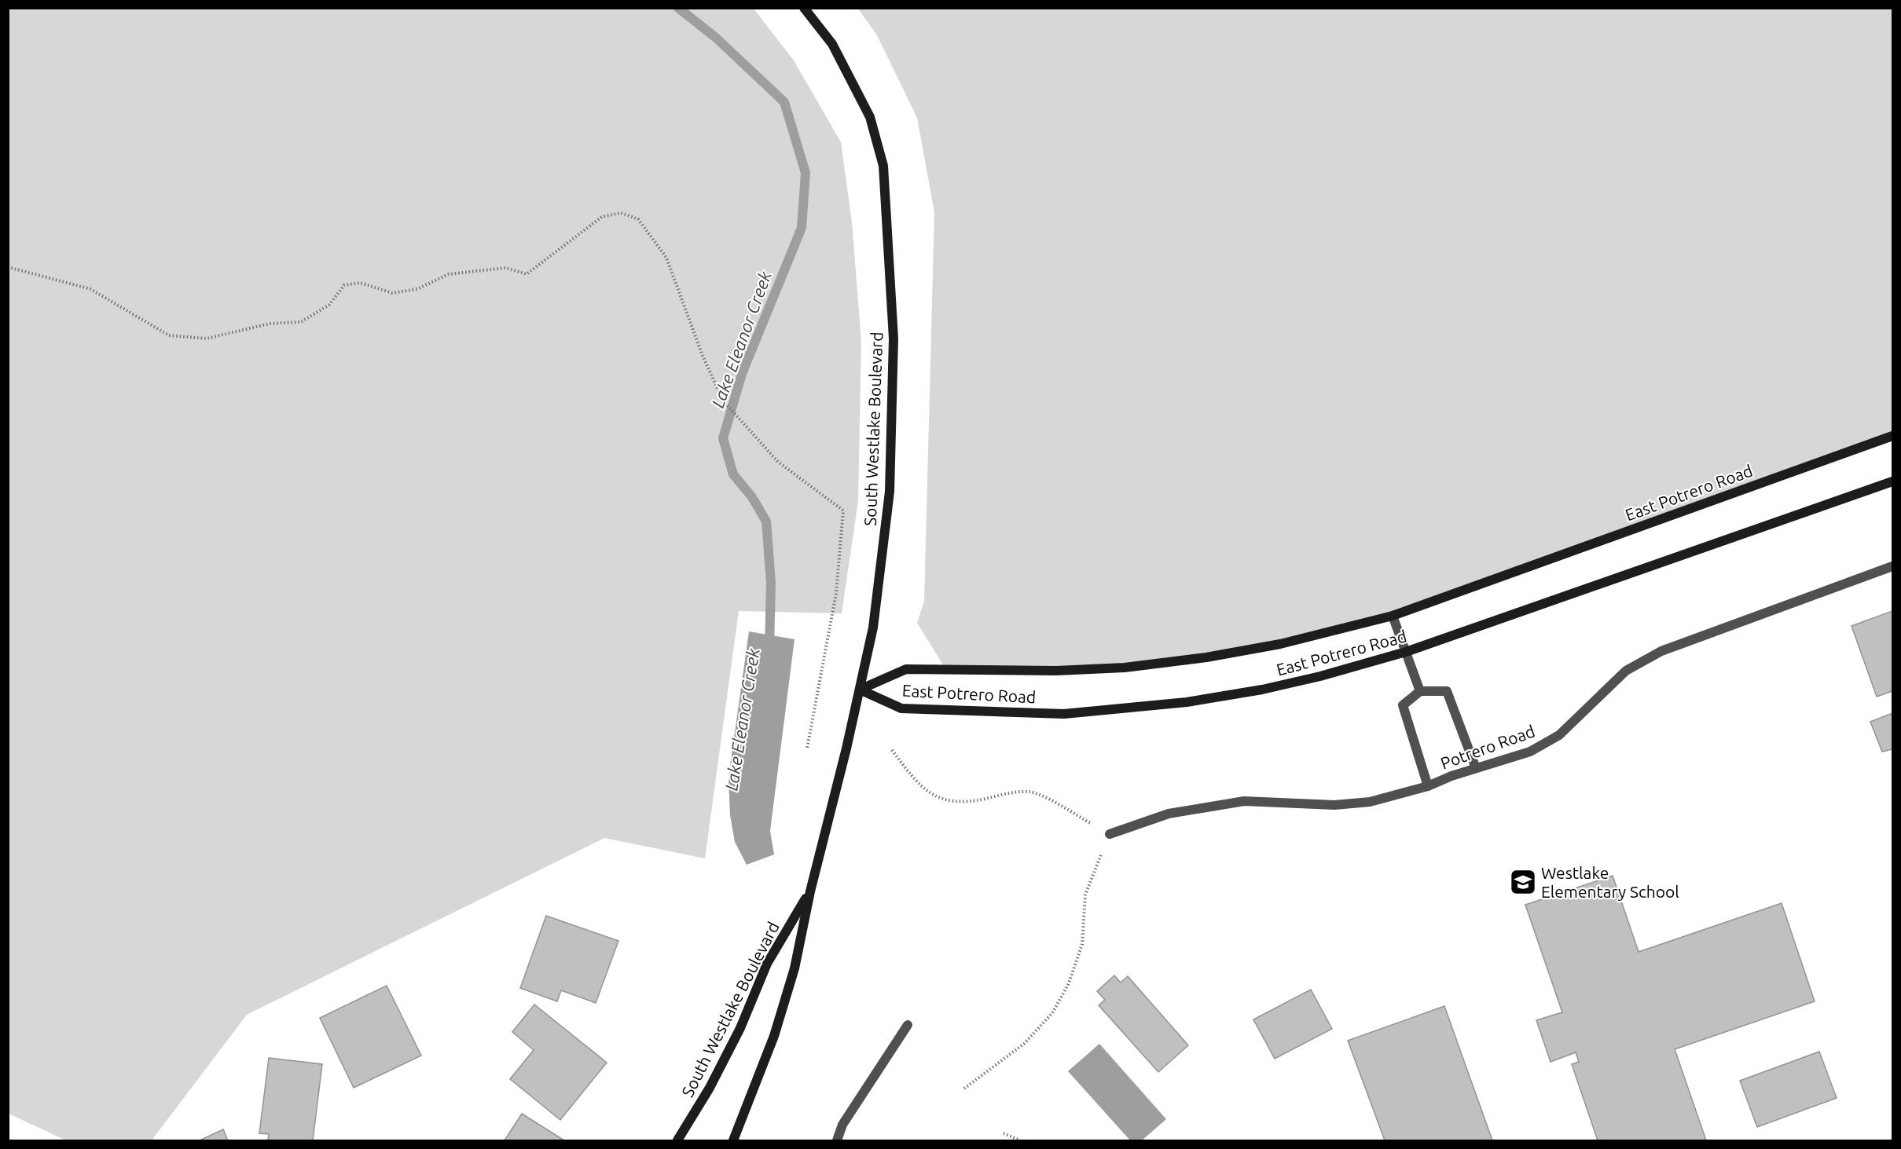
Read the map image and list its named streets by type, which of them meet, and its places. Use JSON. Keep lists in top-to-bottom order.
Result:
{
  "streets": {
    "street": ["South Westlake Boulevard", "East Potrero Road", "Potrero Road"]
  },
  "crossings": [
    ["South Westlake Boulevard", "East Potrero Road"]
  ],
  "water": ["Lake Eleanor Creek"],
  "places": {
    "school or university": ["Westlake Elementary School"]
  }
}
